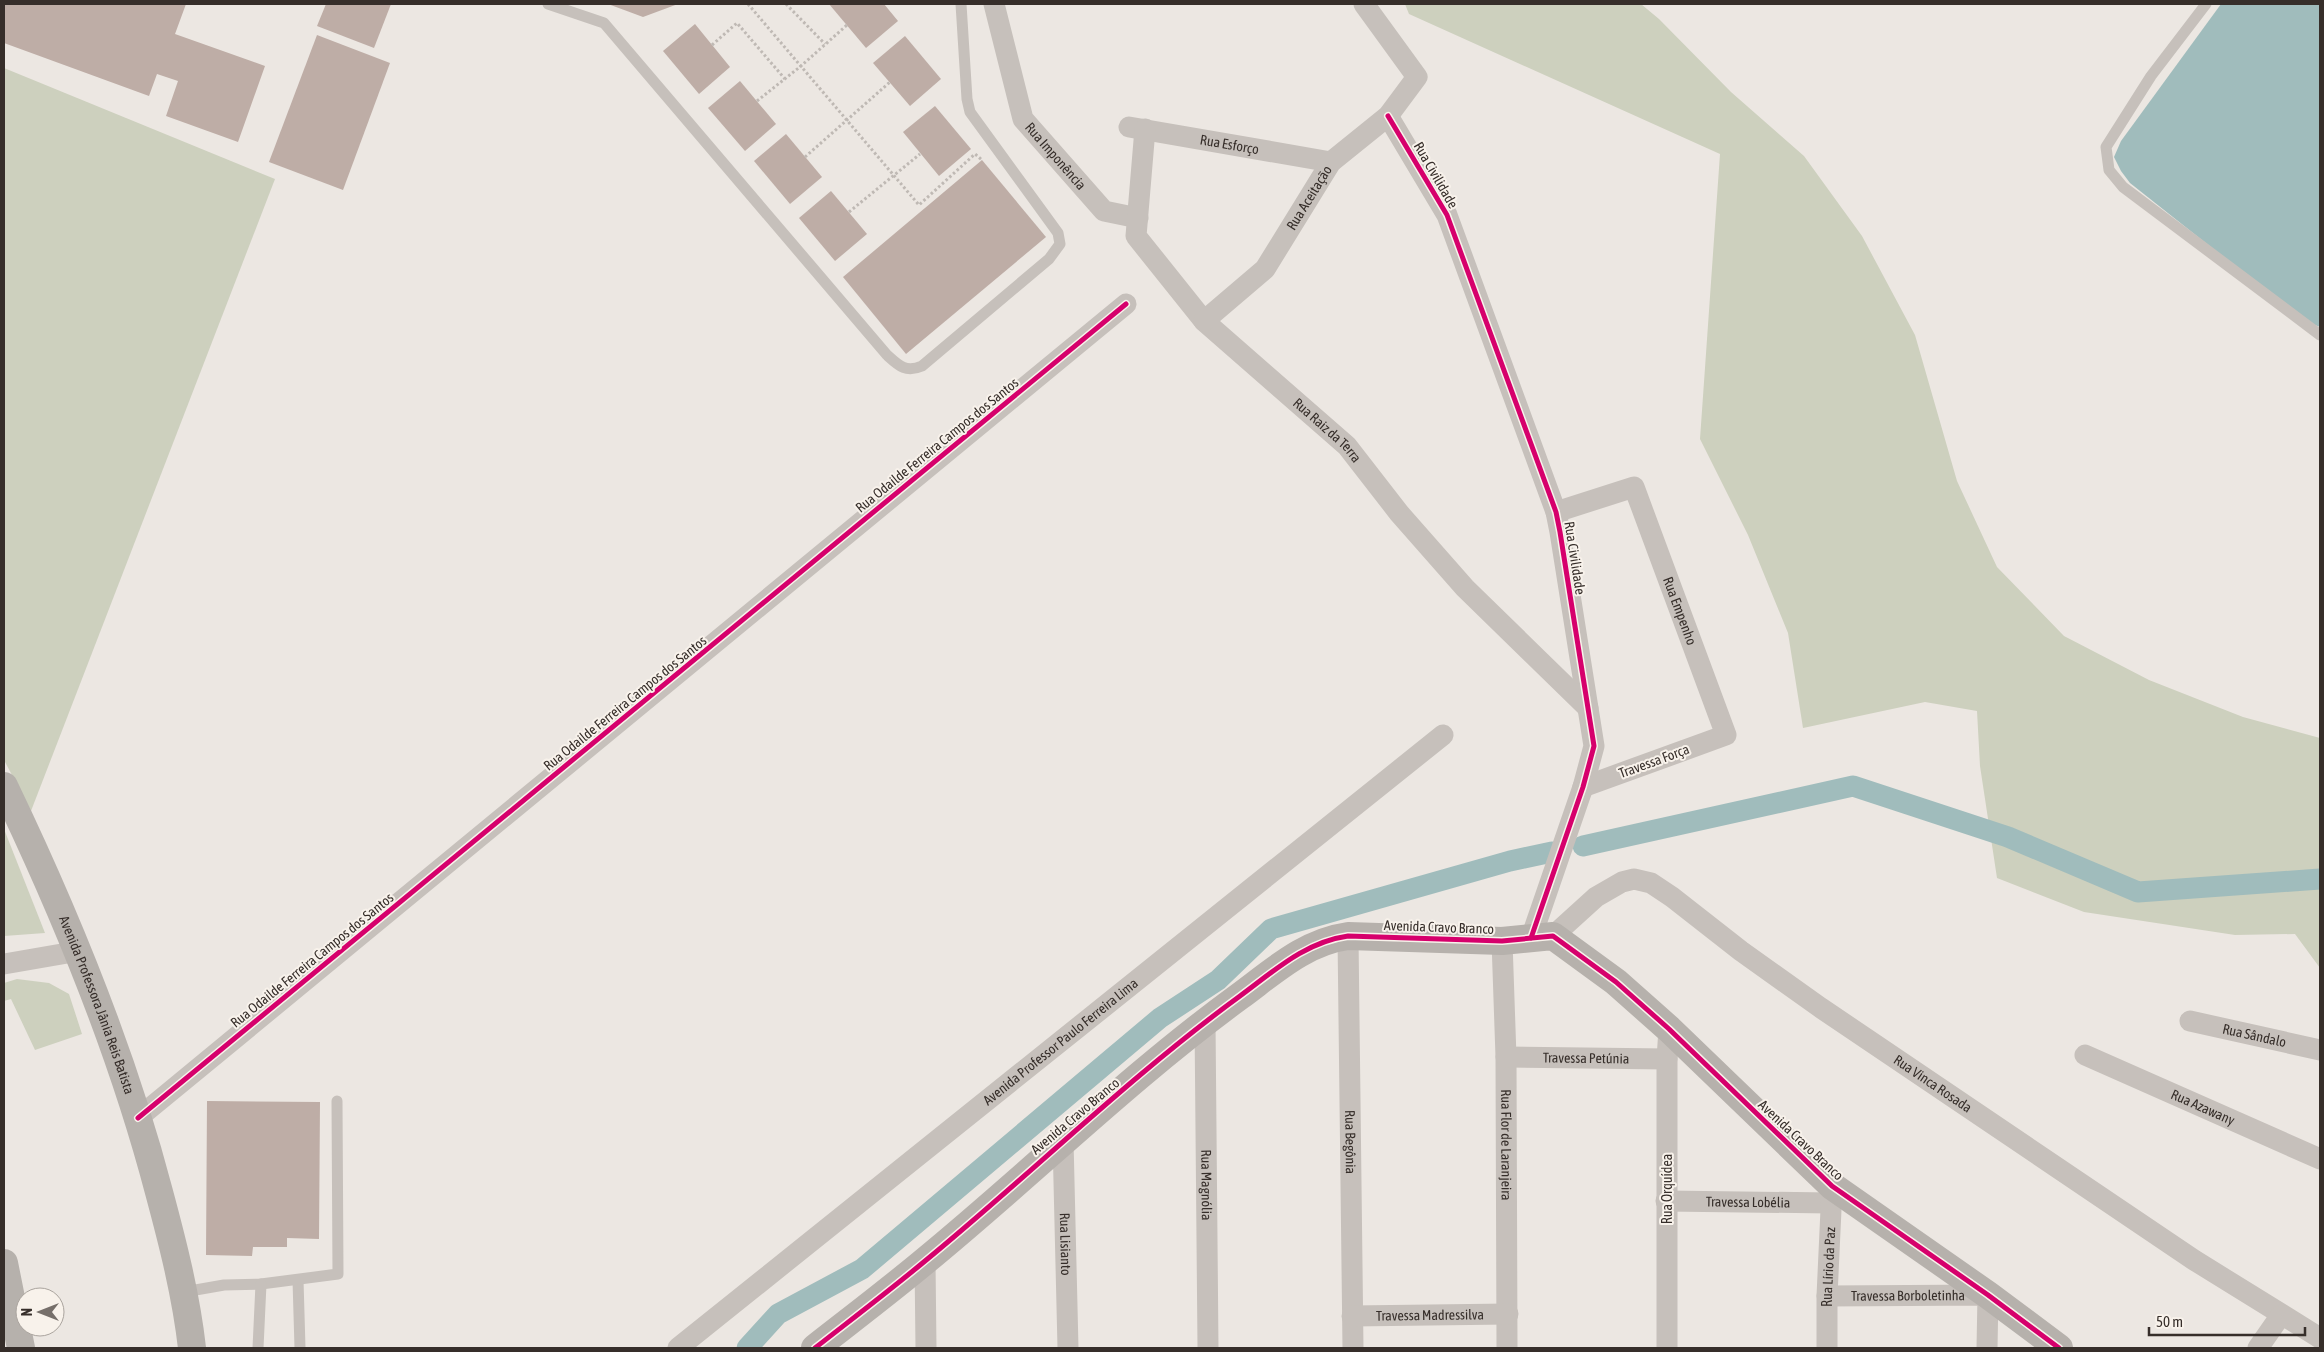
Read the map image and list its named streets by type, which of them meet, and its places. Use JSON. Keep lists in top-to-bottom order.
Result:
{
  "streets": {
    "street": [
      "Rua Esforço",
      "Rua Imponência",
      "Rua Civilidade",
      "Rua Aceitação",
      "Rua Raiz da Terra",
      "Rua Odailde Ferreira Campos dos Santos",
      "Rua Empenho",
      "Travessa Força",
      "Avenida Cravo Branco",
      "Avenida Professora Jânia Reis Batista",
      "Rua Sândalo",
      "Avenida Professor Paulo Ferreira Lima",
      "Travessa Petúnia",
      "Rua Vinca Rosada",
      "Rua Azawany",
      "Rua Begônia",
      "Rua Flor de Laranjeira",
      "Rua Magnólia",
      "Rua Orquídea",
      "Travessa Lobélia",
      "Rua Lisianto",
      "Rua Lírio da Paz",
      "Travessa Borboletinha",
      "Travessa Madressilva"
    ]
  },
  "crossings": [
    ["Rua Esforço", "Rua Aceitação"],
    ["Rua Esforço", "Rua Raiz da Terra"],
    ["Rua Imponência", "Rua Raiz da Terra"],
    ["Rua Civilidade", "Rua Aceitação"],
    ["Rua Civilidade", "Rua Raiz da Terra"],
    ["Rua Civilidade", "Rua Empenho"],
    ["Rua Civilidade", "Travessa Força"],
    ["Rua Civilidade", "Avenida Cravo Branco"],
    ["Rua Civilidade", "Rua Vinca Rosada"],
    ["Rua Aceitação", "Rua Raiz da Terra"],
    ["Rua Odailde Ferreira Campos dos Santos", "Avenida Professora Jânia Reis Batista"],
    ["Rua Empenho", "Travessa Força"],
    ["Avenida Cravo Branco", "Rua Vinca Rosada"],
    ["Avenida Cravo Branco", "Rua Begônia"],
    ["Avenida Cravo Branco", "Rua Flor de Laranjeira"],
    ["Avenida Cravo Branco", "Rua Magnólia"],
    ["Avenida Cravo Branco", "Rua Orquídea"],
    ["Avenida Cravo Branco", "Travessa Lobélia"],
    ["Avenida Cravo Branco", "Rua Lisianto"],
    ["Avenida Cravo Branco", "Rua Lírio da Paz"],
    ["Avenida Cravo Branco", "Travessa Borboletinha"],
    ["Travessa Petúnia", "Rua Flor de Laranjeira"],
    ["Travessa Petúnia", "Rua Orquídea"],
    ["Rua Begônia", "Travessa Madressilva"],
    ["Rua Flor de Laranjeira", "Travessa Madressilva"],
    ["Rua Orquídea", "Travessa Lobélia"],
    ["Travessa Lobélia", "Rua Lírio da Paz"],
    ["Rua Lírio da Paz", "Travessa Borboletinha"]
  ],
  "scale_bar": "50 m",
  "north": "left"
}
